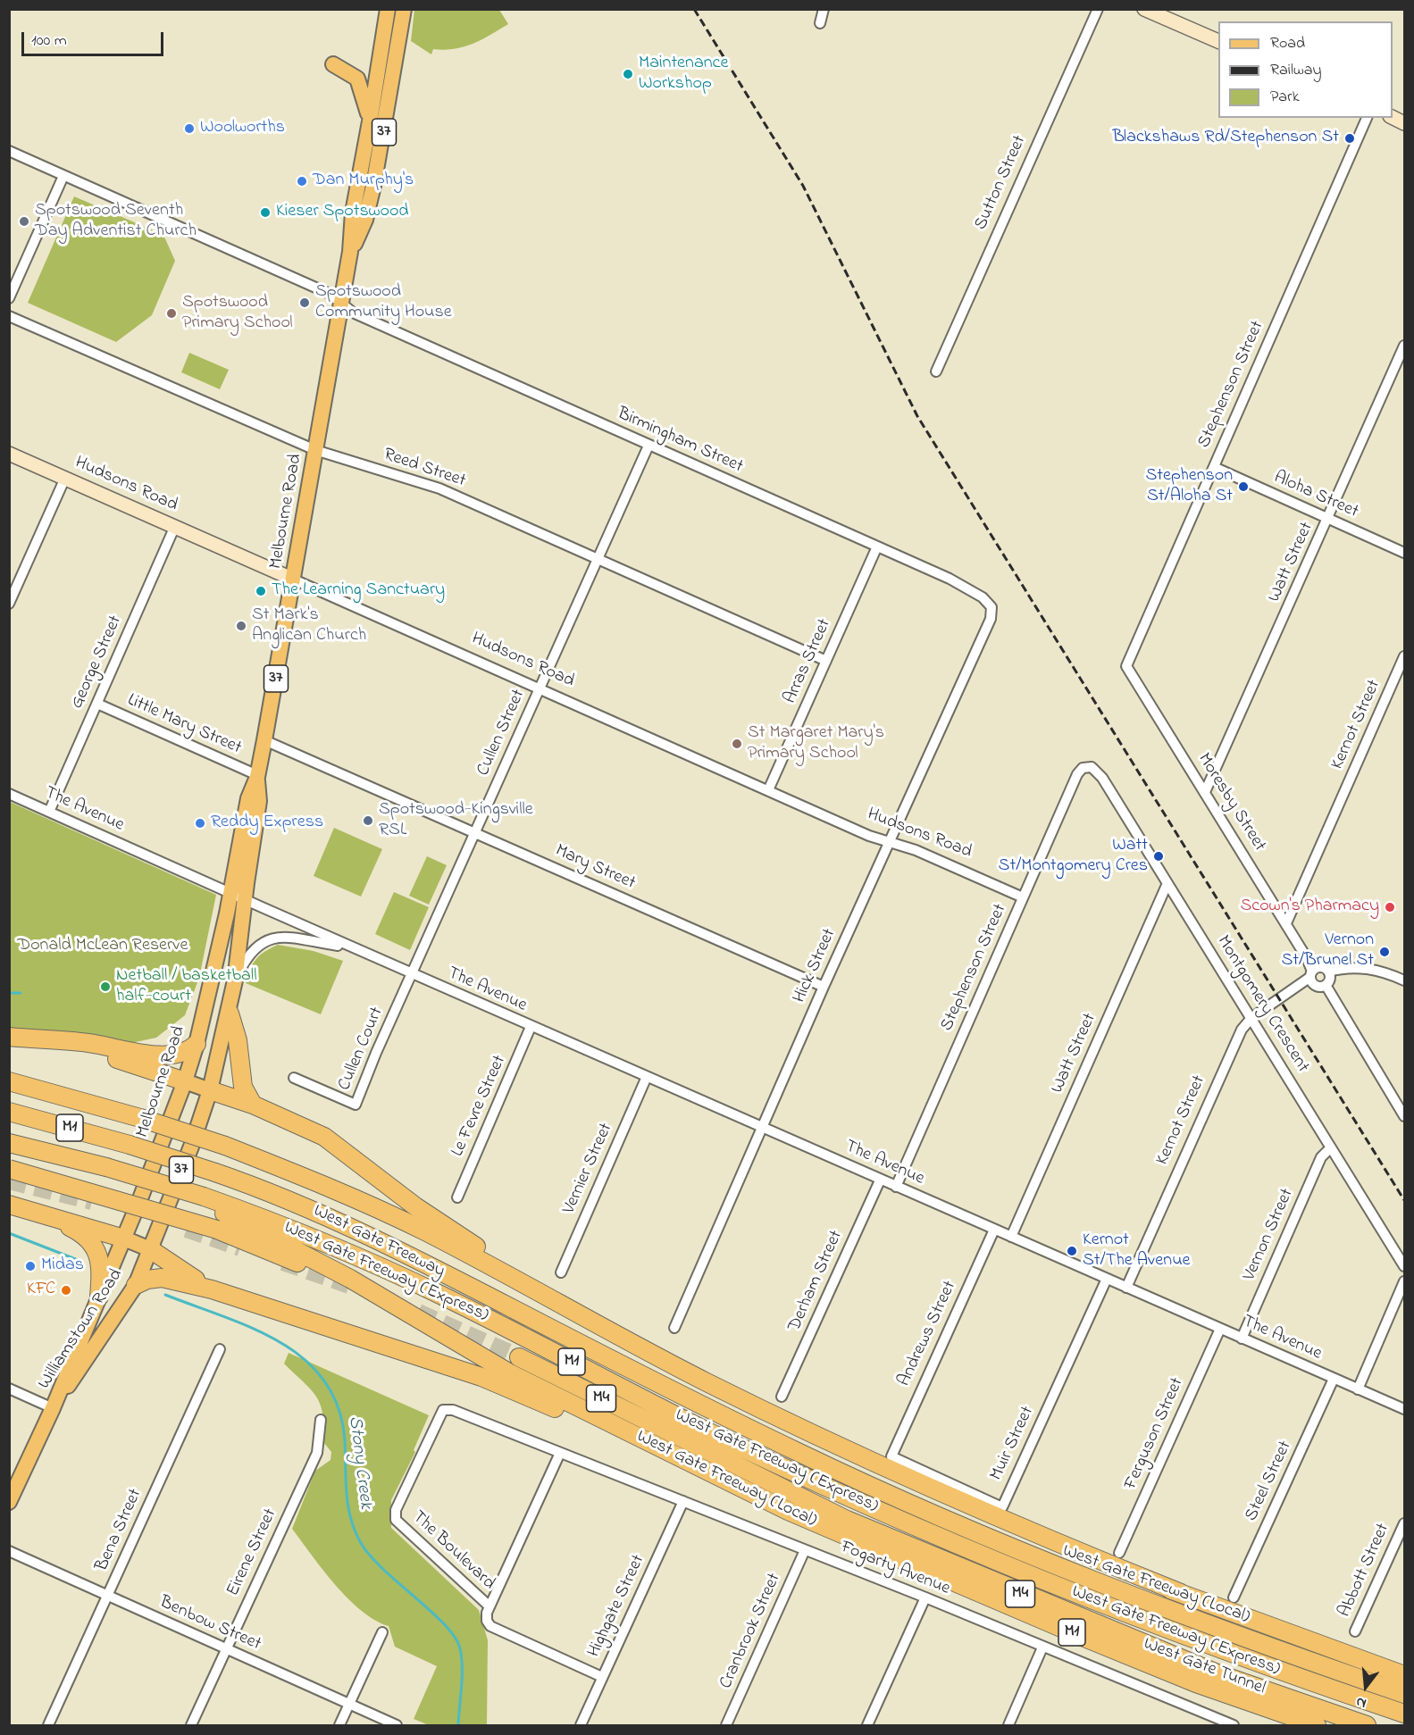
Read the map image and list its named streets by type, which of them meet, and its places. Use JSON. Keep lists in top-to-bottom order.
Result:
{
  "streets": {
    "highway": [
      "M1",
      "West Gate Freeway",
      "West Gate Freeway (Express)",
      "M4",
      "West Gate Freeway (Local)",
      "West Gate Tunnel"
    ],
    "main road": ["37", "Melbourne Road", "Williamstown Road"],
    "street": [
      "Sutton Street",
      "Stephenson Street",
      "Birmingham Street",
      "Reed Street",
      "Hudsons Road",
      "Aloha Street",
      "Watt Street",
      "Arras Street",
      "George Street",
      "Little Mary Street",
      "Kernot Street",
      "Cullen Street",
      "Moresby Street",
      "The Avenue",
      "Mary Street",
      "Hick Street",
      "Montgomery Crescent",
      "Cullen Court",
      "Le Fevre Street",
      "Vernier Street",
      "Vernon Street",
      "Derham Street",
      "Andrews Street",
      "Ferguson Street",
      "Muir Street",
      "Steel Street",
      "Bena Street",
      "The Boulevard",
      "Eirene Street",
      "Fogarty Avenue",
      "Abbott Street",
      "Highgate Street",
      "Benbow Street",
      "Cranbrook Street"
    ]
  },
  "crossings": [
    ["Stephenson Street", "Hudsons Road"],
    ["Stephenson Street", "Aloha Street"],
    ["Stephenson Street", "Moresby Street"],
    ["Stephenson Street", "The Avenue"],
    ["Stephenson Street", "Montgomery Crescent"],
    ["Birmingham Street", "Melbourne Road"],
    ["Birmingham Street", "Arras Street"],
    ["Birmingham Street", "Cullen Street"],
    ["Birmingham Street", "Hick Street"],
    ["Reed Street", "Melbourne Road"],
    ["Reed Street", "Arras Street"],
    ["Reed Street", "Cullen Street"],
    ["Hudsons Road", "Melbourne Road"],
    ["Hudsons Road", "Arras Street"],
    ["Hudsons Road", "George Street"],
    ["Hudsons Road", "Cullen Street"],
    ["Hudsons Road", "Hick Street"],
    ["Aloha Street", "Watt Street"],
    ["Melbourne Road", "Little Mary Street"],
    ["Melbourne Road", "The Avenue"],
    ["Melbourne Road", "Mary Street"],
    ["Melbourne Road", "Williamstown Road"],
    ["Watt Street", "Moresby Street"],
    ["Watt Street", "The Avenue"],
    ["Watt Street", "Montgomery Crescent"],
    ["George Street", "Little Mary Street"],
    ["George Street", "The Avenue"],
    ["Kernot Street", "Moresby Street"],
    ["Kernot Street", "The Avenue"],
    ["Kernot Street", "Montgomery Crescent"],
    ["Cullen Street", "The Avenue"],
    ["Cullen Street", "Mary Street"],
    ["Cullen Street", "Cullen Court"],
    ["The Avenue", "Hick Street"],
    ["The Avenue", "Cullen Court"],
    ["The Avenue", "Le Fevre Street"],
    ["The Avenue", "Vernier Street"],
    ["The Avenue", "Vernon Street"],
    ["The Avenue", "Derham Street"],
    ["The Avenue", "Andrews Street"],
    ["The Avenue", "Ferguson Street"],
    ["The Avenue", "Muir Street"],
    ["The Avenue", "Steel Street"],
    ["Mary Street", "Hick Street"],
    ["Montgomery Crescent", "Vernon Street"],
    ["M1", "West Gate Freeway (Local)"],
    ["West Gate Freeway", "West Gate Freeway (Express)"],
    ["West Gate Freeway", "West Gate Freeway (Local)"],
    ["West Gate Freeway (Express)", "West Gate Freeway (Local)"],
    ["Andrews Street", "Muir Street"],
    ["Bena Street", "Benbow Street"],
    ["The Boulevard", "Fogarty Avenue"],
    ["Eirene Street", "Benbow Street"],
    ["Fogarty Avenue", "Highgate Street"],
    ["Fogarty Avenue", "Cranbrook Street"]
  ],
  "water": ["Stony Creek"],
  "parks": ["Donald McLean Reserve"],
  "places": [
    "Maintenance Workshop",
    "Woolworths",
    "Blackshaws Rd/Stephenson St",
    "Dan Murphy's",
    "Kieser Spotswood",
    "Spotswood Seventh Day Adventist Church",
    "Spotswood Community House",
    "Spotswood Primary School",
    "Stephenson St/Aloha St",
    "The Learning Sanctuary",
    "St Mark's Anglican Church",
    "St Margaret Mary's Primary School",
    "Spotswood-Kingsville RSL",
    "Reddy Express",
    "Watt St/Montgomery Cres",
    "Scown's Pharmacy",
    "Vernon St/Brunel St",
    "Netball / basketball half-court",
    "Kernot St/The Avenue",
    "Midas",
    "KFC"
  ],
  "legend": ["Road", "Railway", "Park"],
  "scale_bar": "100 m",
  "north": "bottom"
}
